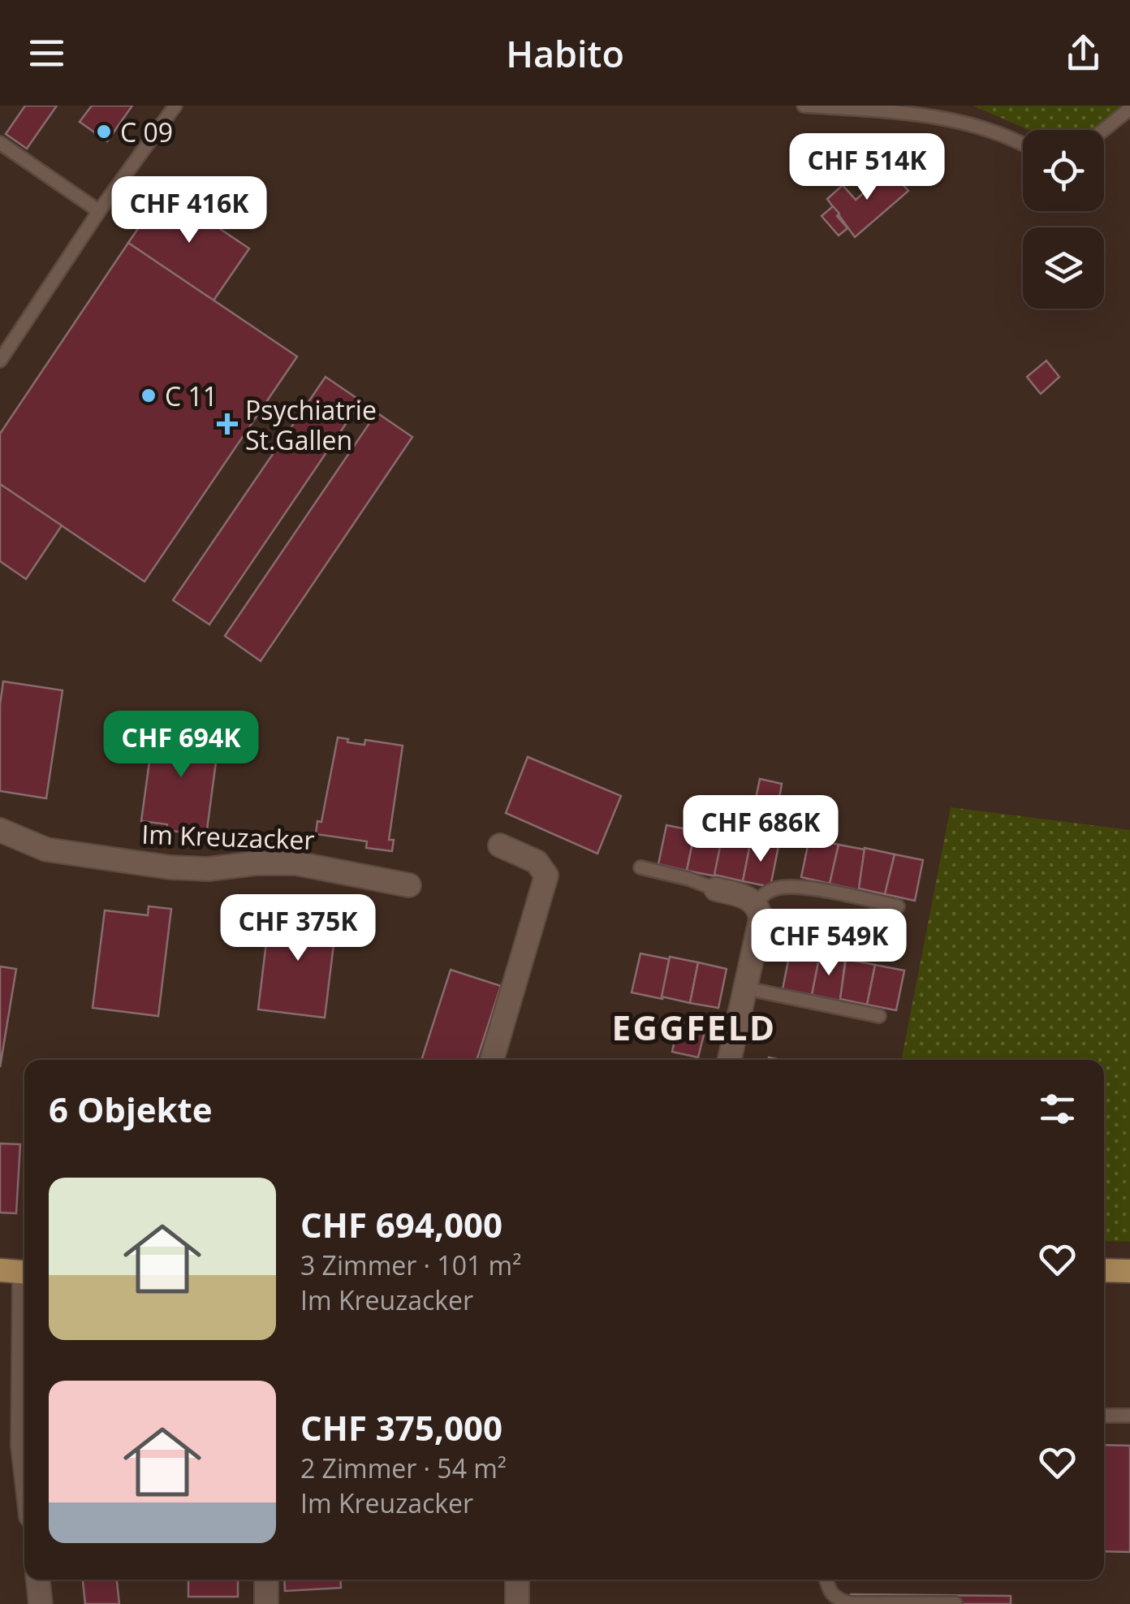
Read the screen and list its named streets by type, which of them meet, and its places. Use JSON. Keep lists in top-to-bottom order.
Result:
{
  "streets": {
    "street": ["Im Kreuzacker"]
  },
  "districts": ["EGGFELD"],
  "places": {
    "other": ["C 09", "C 11"],
    "health": ["Psychiatrie St.Gallen"]
  },
  "page": {
    "header": "Habito",
    "price": [
      "CHF 514K",
      "CHF 416K",
      "CHF 694K",
      "CHF 686K",
      "CHF 375K",
      "CHF 549K"
    ],
    "heading": "6 Objekte",
    "list": [
      {
        "name": "CHF 694,000",
        "note": "3 Zimmer · 101 m² · Im Kreuzacker"
      },
      {
        "name": "CHF 375,000",
        "note": "2 Zimmer · 54 m² · Im Kreuzacker"
      }
    ]
  }
}
